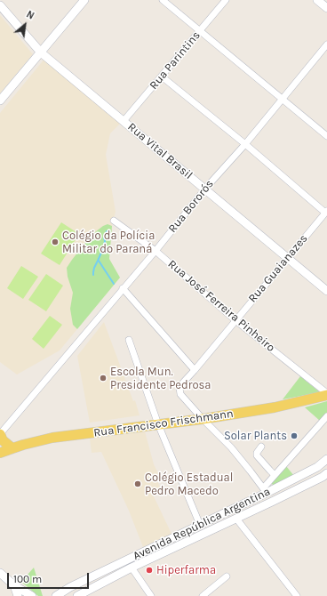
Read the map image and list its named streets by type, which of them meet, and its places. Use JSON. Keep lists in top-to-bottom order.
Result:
{
  "streets": {
    "main road": ["Rua Francisco Frischmann"],
    "street": [
      "Rua Parintins",
      "Rua Vital Brasil",
      "Rua Bororós",
      "Rua Guaianazes",
      "Rua José Ferreira Pinheiro",
      "Avenida República Argentina"
    ]
  },
  "crossings": [
    ["Rua Parintins", "Rua Vital Brasil"],
    ["Rua Vital Brasil", "Rua Bororós"],
    ["Rua Vital Brasil", "Rua Guaianazes"],
    ["Rua Bororós", "Rua José Ferreira Pinheiro"],
    ["Rua Guaianazes", "Rua José Ferreira Pinheiro"],
    ["Rua Guaianazes", "Rua Francisco Frischmann"],
    ["Rua José Ferreira Pinheiro", "Rua Francisco Frischmann"]
  ],
  "places": [
    "Colégio da Polícia Militar do Paraná",
    "Escola Mun. Presidente Pedrosa",
    "Solar Plants",
    "Colégio Estadual Pedro Macedo",
    "Hiperfarma"
  ],
  "scale_bar": "100 m",
  "north": "top right"
}
